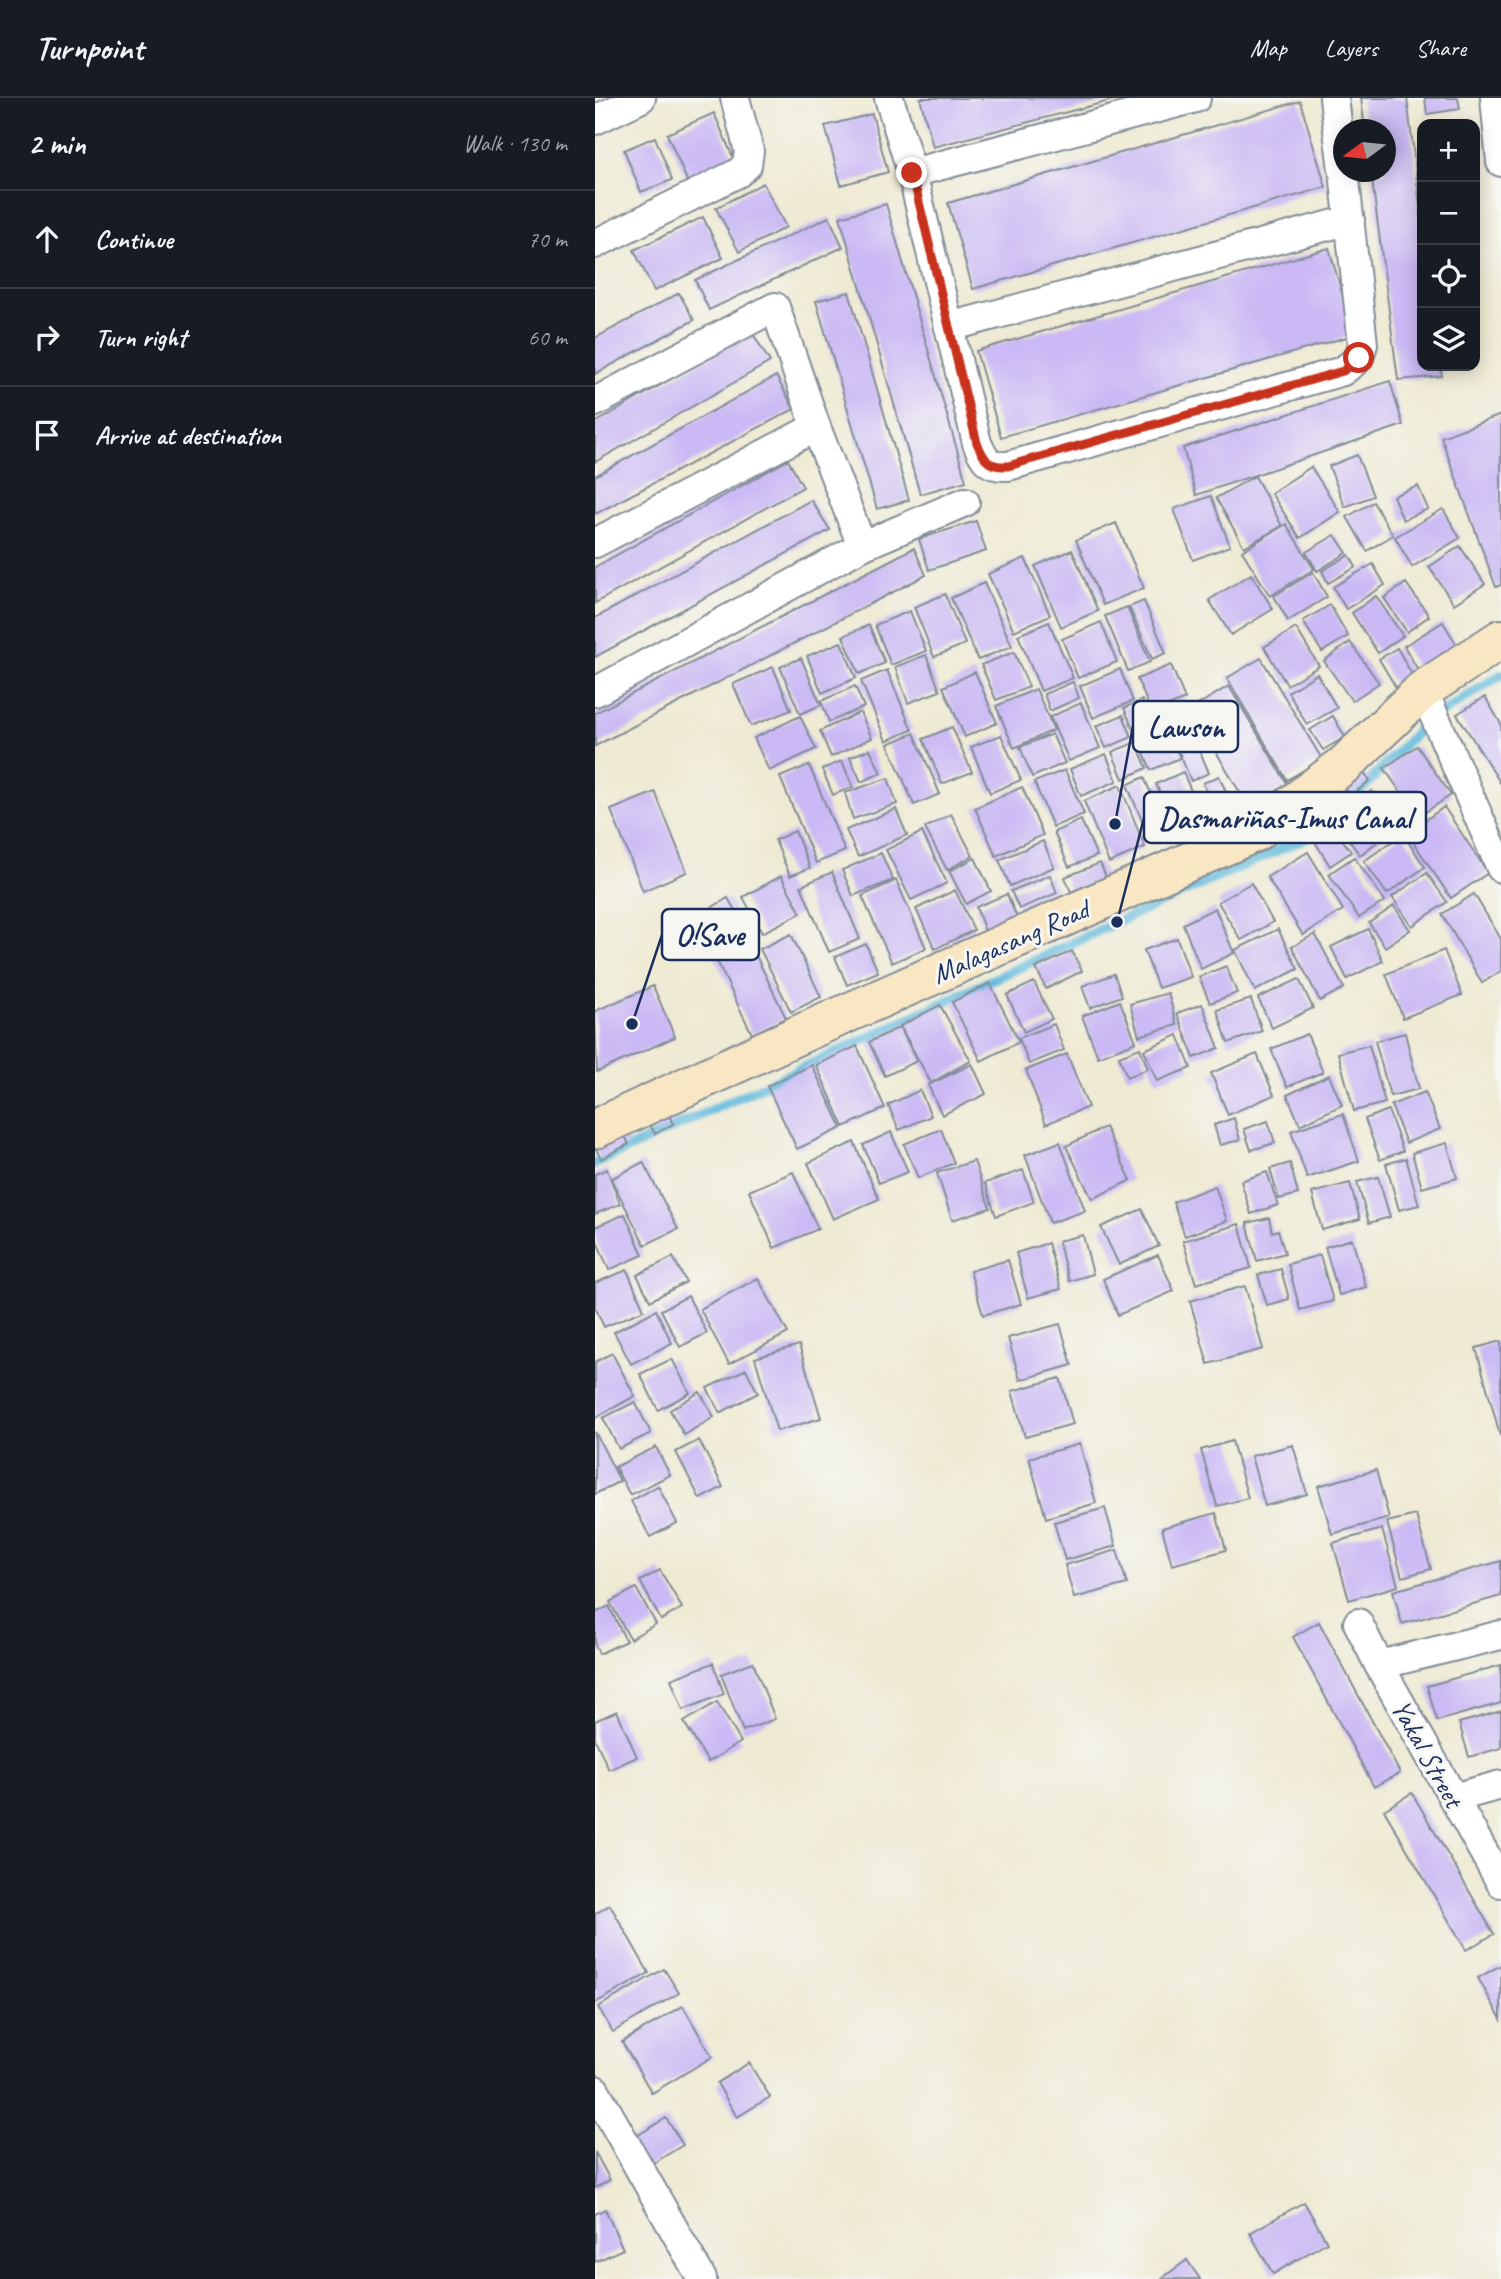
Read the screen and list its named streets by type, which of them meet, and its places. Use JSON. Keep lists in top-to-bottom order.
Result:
{
  "streets": {
    "main road": ["Malagasang Road"],
    "street": ["Yakal Street"]
  },
  "places": ["Lawson", "Dasmariñas-Imus Canal", "O!Save"],
  "north": "left",
  "page": {
    "header": "Turnpoint",
    "nav": ["Map", "Layers", "Share"],
    "heading": ["2 min", "Walk · 130 m"],
    "map_buttons": ["+", "−"],
    "list": [
      ["Continue", "70 m"],
      ["Turn right", "60 m"],
      "Arrive at destination"
    ]
  }
}
